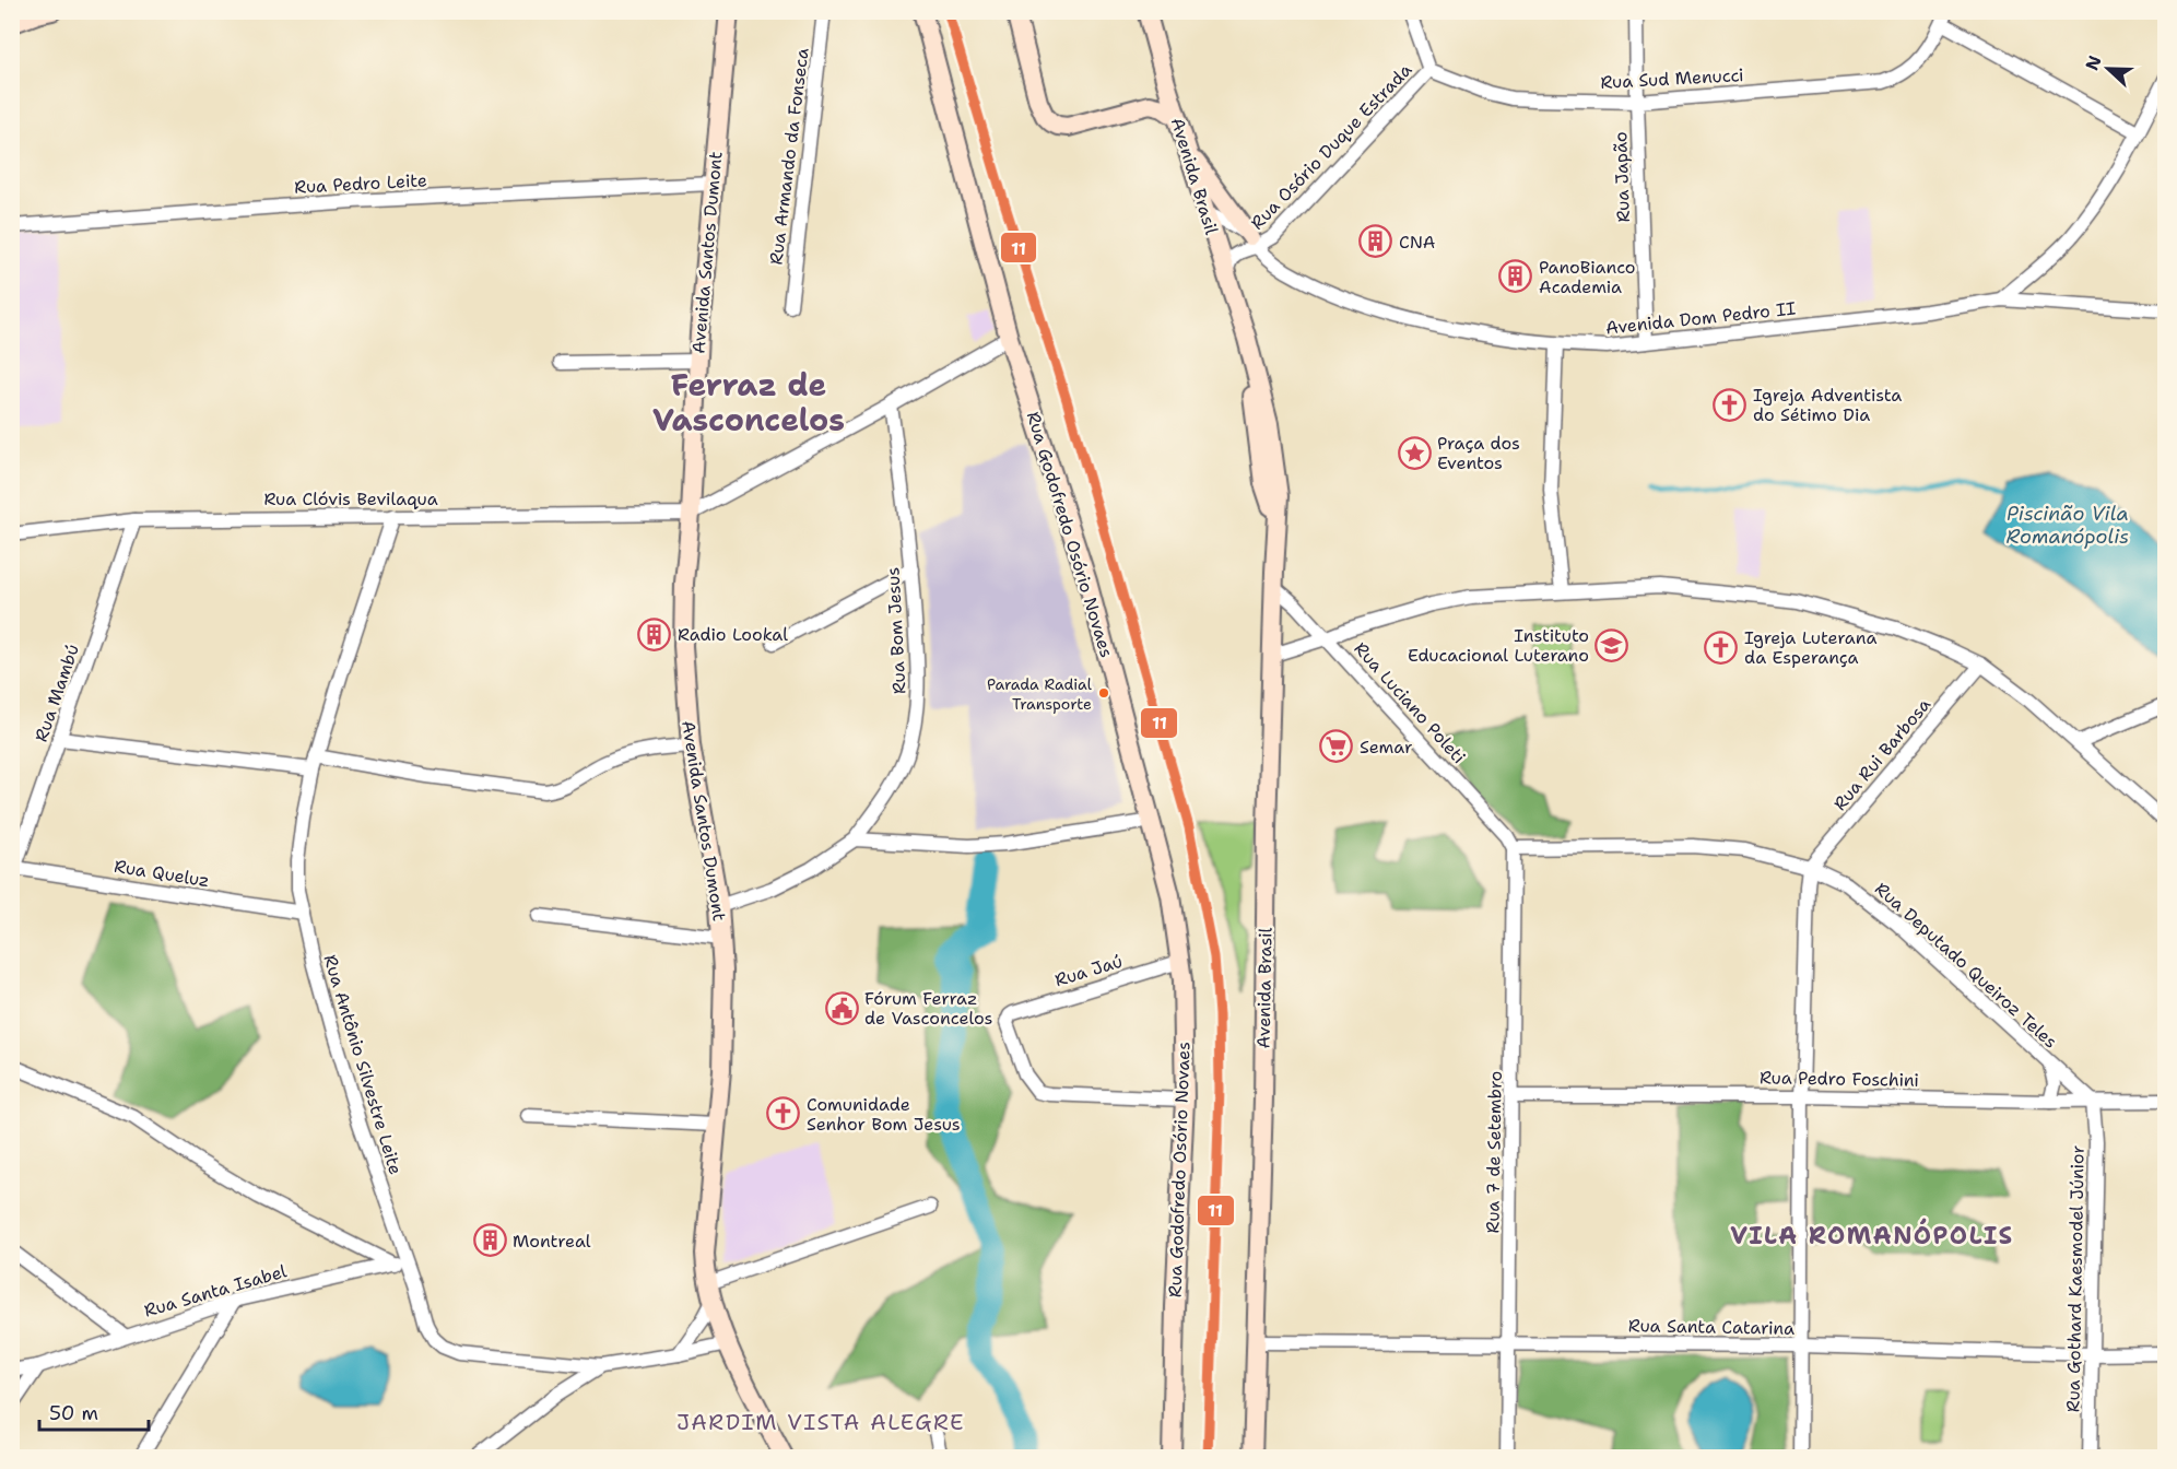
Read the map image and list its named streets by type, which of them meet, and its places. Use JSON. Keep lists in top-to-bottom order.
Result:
{
  "streets": {
    "main road": ["Avenida Brasil", "Avenida Santos Dumont", "Rua Godofredo Osório Novaes"],
    "street": [
      "Rua Sud Menucci",
      "Rua Osório Duque Estrada",
      "Rua Armando da Fonseca",
      "Rua Japão",
      "Rua Pedro Leite",
      "Avenida Dom Pedro II",
      "Rua Clóvis Bevilaqua",
      "Rua Bom Jesus",
      "Rua Mambú",
      "Rua Luciano Poleti",
      "Rua Rui Barbosa",
      "Rua Queluz",
      "Rua Deputado Queiroz Teles",
      "Rua Jaú",
      "Rua Antônio Silvestre Leite",
      "Rua Pedro Foschini",
      "Rua 7 de Setembro",
      "Rua Gothard Kaesmodel Júnior",
      "Rua Santa Isabel",
      "Rua Santa Catarina"
    ]
  },
  "crossings": [
    ["Rua Sud Menucci", "Rua Osório Duque Estrada"],
    ["Rua Sud Menucci", "Rua Japão"],
    ["Rua Osório Duque Estrada", "Avenida Dom Pedro II"],
    ["Avenida Brasil", "Avenida Dom Pedro II"],
    ["Avenida Brasil", "Rua Luciano Poleti"],
    ["Avenida Brasil", "Rua Santa Catarina"],
    ["Rua Japão", "Avenida Dom Pedro II"],
    ["Rua Pedro Leite", "Avenida Santos Dumont"],
    ["Avenida Santos Dumont", "Rua Clóvis Bevilaqua"],
    ["Avenida Santos Dumont", "Rua Bom Jesus"],
    ["Rua Clóvis Bevilaqua", "Rua Mambú"],
    ["Rua Clóvis Bevilaqua", "Rua Antônio Silvestre Leite"],
    ["Rua Godofredo Osório Novaes", "Rua Jaú"],
    ["Rua Mambú", "Rua Queluz"],
    ["Rua Luciano Poleti", "Rua Deputado Queiroz Teles"],
    ["Rua Luciano Poleti", "Rua 7 de Setembro"],
    ["Rua Rui Barbosa", "Rua Deputado Queiroz Teles"],
    ["Rua Queluz", "Rua Antônio Silvestre Leite"],
    ["Rua Deputado Queiroz Teles", "Rua Pedro Foschini"],
    ["Rua Deputado Queiroz Teles", "Rua 7 de Setembro"],
    ["Rua Deputado Queiroz Teles", "Rua Gothard Kaesmodel Júnior"],
    ["Rua Antônio Silvestre Leite", "Rua Santa Isabel"],
    ["Rua Pedro Foschini", "Rua 7 de Setembro"],
    ["Rua Pedro Foschini", "Rua Gothard Kaesmodel Júnior"],
    ["Rua 7 de Setembro", "Rua Santa Catarina"],
    ["Rua Gothard Kaesmodel Júnior", "Rua Santa Catarina"]
  ],
  "districts": ["Ferraz de Vasconcelos", "VILA ROMANÓPOLIS", "JARDIM VISTA ALEGRE"],
  "water": ["Piscinão Vila Romanópolis"],
  "places": {
    "building": [
      "CNA",
      "PanoBianco Academia",
      "Radio Lookal",
      "Montreal"
    ],
    "church": ["Igreja Adventista do Sétimo Dia", "Igreja Luterana da Esperança", "Comunidade Senhor Bom Jesus"],
    "place": ["Praça dos Eventos"],
    "school or university": ["Instituto Educacional Luterano"],
    "other": ["Parada Radial Transporte"],
    "supermarket": ["Semar"],
    "public building": ["Fórum Ferraz de Vasconcelos"]
  },
  "lines": ["transit line 11"],
  "scale_bar": "50 m",
  "north": "left"
}
